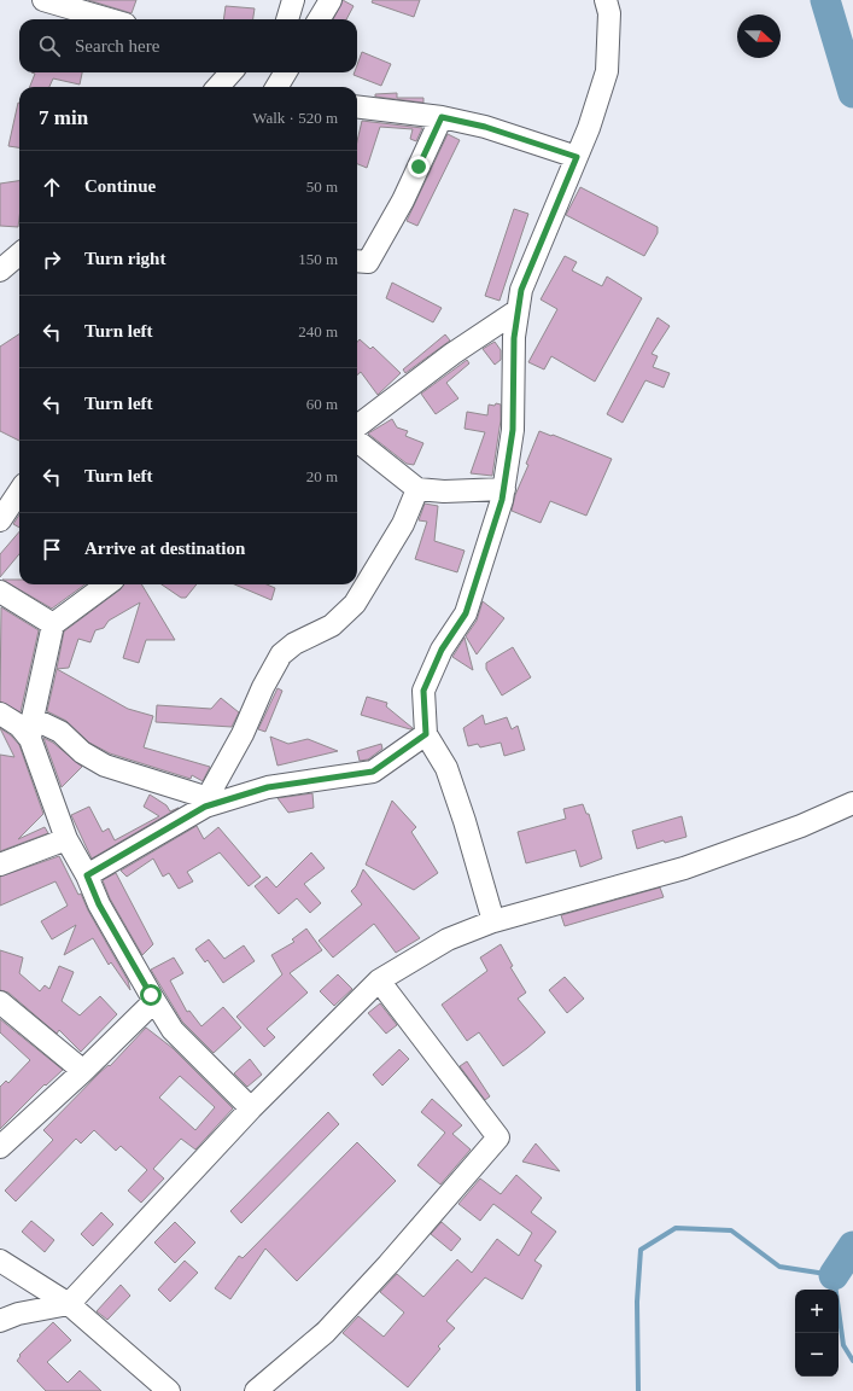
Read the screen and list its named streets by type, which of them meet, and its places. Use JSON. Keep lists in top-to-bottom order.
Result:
{
  "north": "right",
  "page": {
    "search": "Search here",
    "heading": ["7 min", "Walk · 520 m"],
    "list": [
      ["Continue", "50 m"],
      ["Turn right", "150 m"],
      ["Turn left", "240 m"],
      ["Turn left", "60 m"],
      ["Turn left", "20 m"],
      "Arrive at destination"
    ],
    "map_buttons": ["+", "−"]
  }
}
